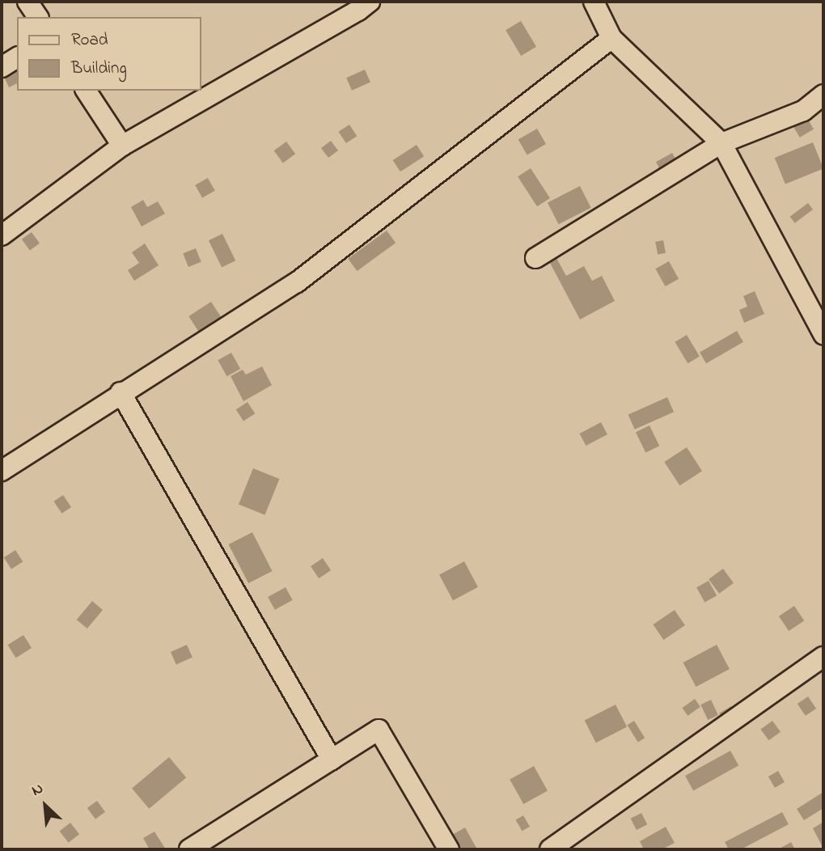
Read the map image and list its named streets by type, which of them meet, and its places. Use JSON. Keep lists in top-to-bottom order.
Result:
{
  "legend": ["Road", "Building"],
  "north": "top left"
}
